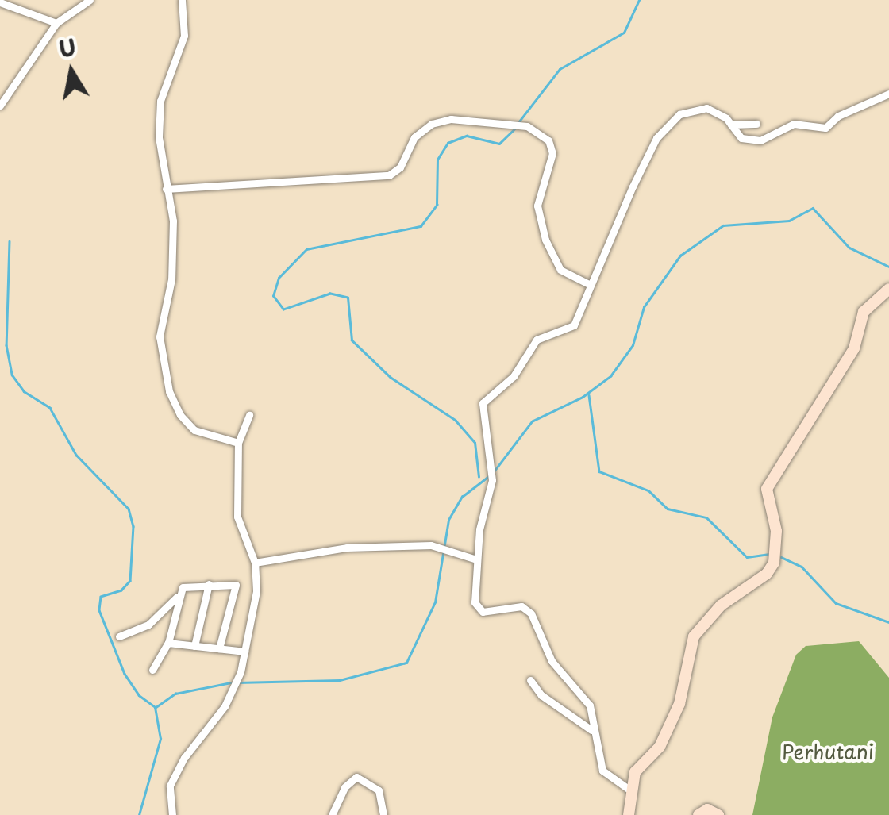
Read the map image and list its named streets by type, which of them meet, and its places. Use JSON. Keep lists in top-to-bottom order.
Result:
{
  "parks": ["Perhutani"],
  "north": "top"
}
